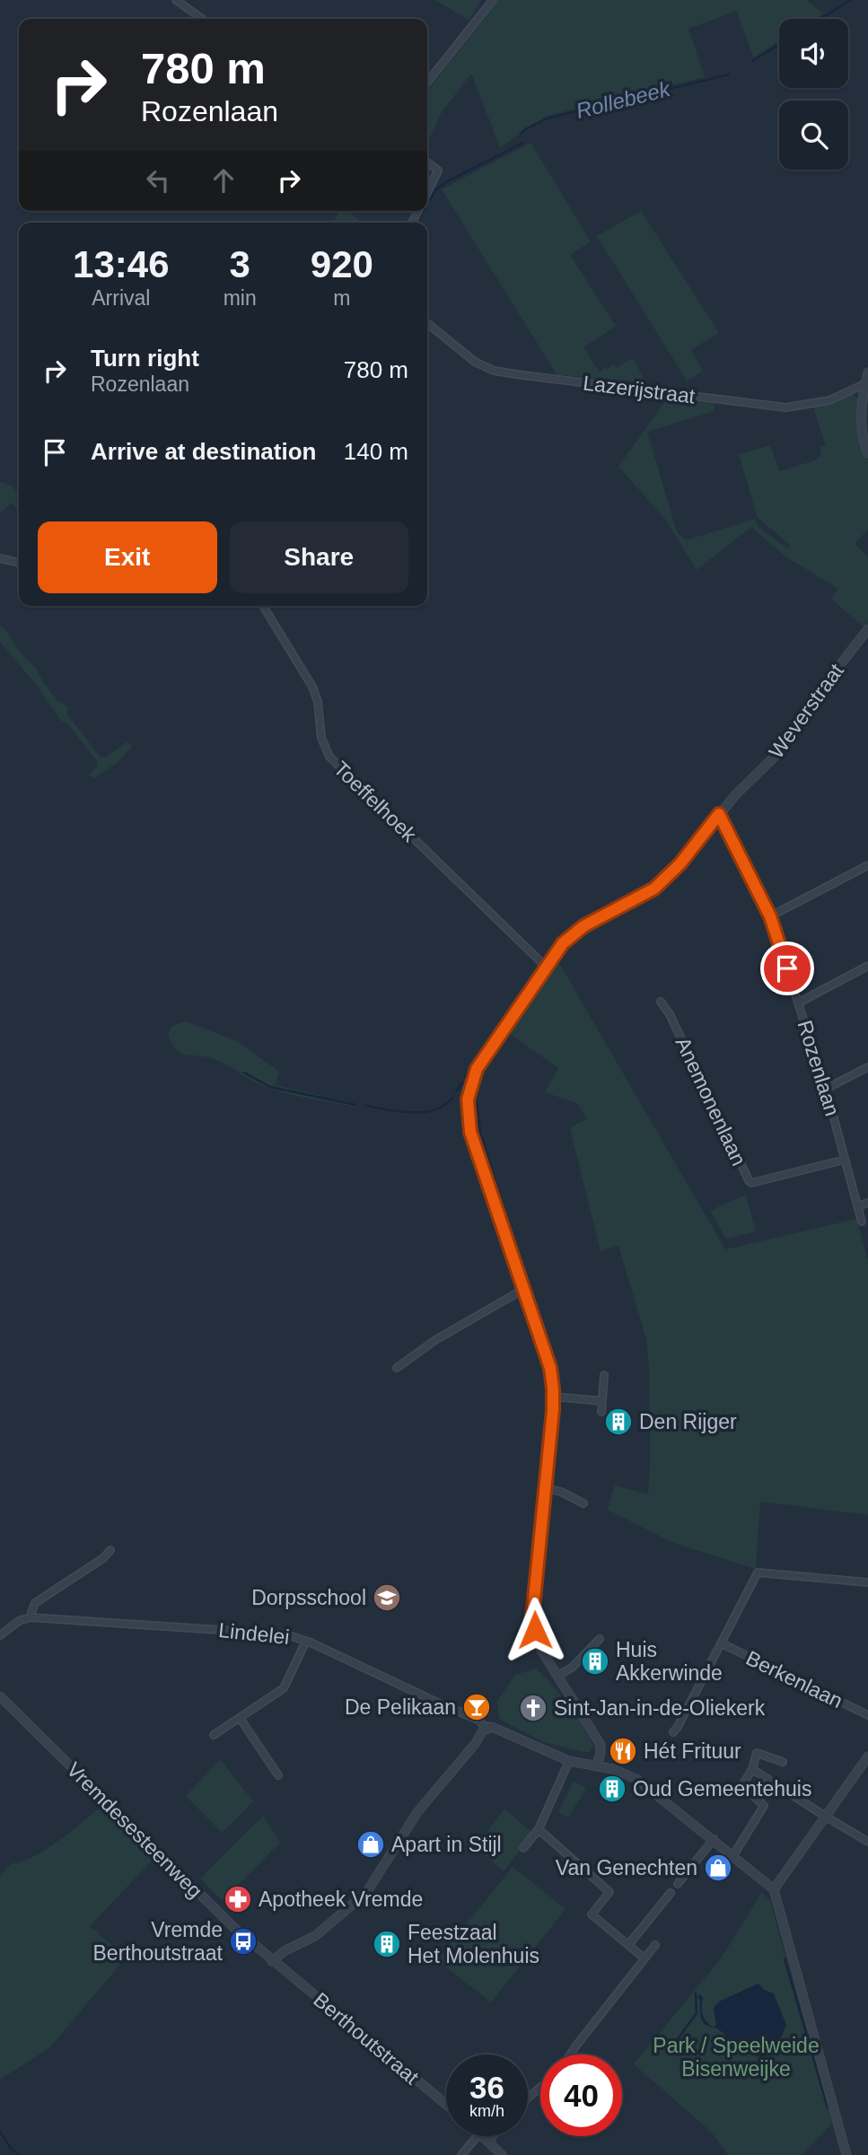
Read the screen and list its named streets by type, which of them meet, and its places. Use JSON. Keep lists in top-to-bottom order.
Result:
{
  "streets": {
    "street": [
      "Lazerijstraat",
      "Weverstraat",
      "Toeffelhoek",
      "Rozenlaan",
      "Anemonenlaan",
      "Lindelei",
      "Berkenlaan",
      "Vremdesesteenweg",
      "Berthoutstraat"
    ]
  },
  "crossings": [
    ["Weverstraat", "Toeffelhoek"],
    ["Weverstraat", "Rozenlaan"],
    ["Rozenlaan", "Anemonenlaan"],
    ["Vremdesesteenweg", "Berthoutstraat"]
  ],
  "water": ["Rollebeek"],
  "parks": ["Park / Speelweide Bisenweijke"],
  "places": {
    "building": [
      "Den Rijger",
      "Huis Akkerwinde",
      "Oud Gemeentehuis",
      "Feestzaal Het Molenhuis"
    ],
    "school or university": ["Dorpsschool"],
    "bar": ["De Pelikaan"],
    "church": ["Sint-Jan-in-de-Oliekerk"],
    "restaurant": ["Hét Frituur"],
    "shop": ["Apart in Stijl", "Van Genechten"],
    "pharmacy": ["Apotheek Vremde"],
    "bus stop": ["Vremde Berthoutstraat"]
  },
  "page": {
    "turn": ["780 m", "Rozenlaan"],
    "eta": [
      "13:46",
      "Arrival",
      "3",
      "min",
      "920",
      "m"
    ],
    "list": [
      {
        "name": "Turn right",
        "note": "Rozenlaan",
        "value": "780 m"
      },
      {
        "name": "Arrive at destination",
        "value": "140 m"
      }
    ],
    "buttons": ["Exit", "Share"],
    "speed": "36 km/h",
    "limit": "40"
  }
}
